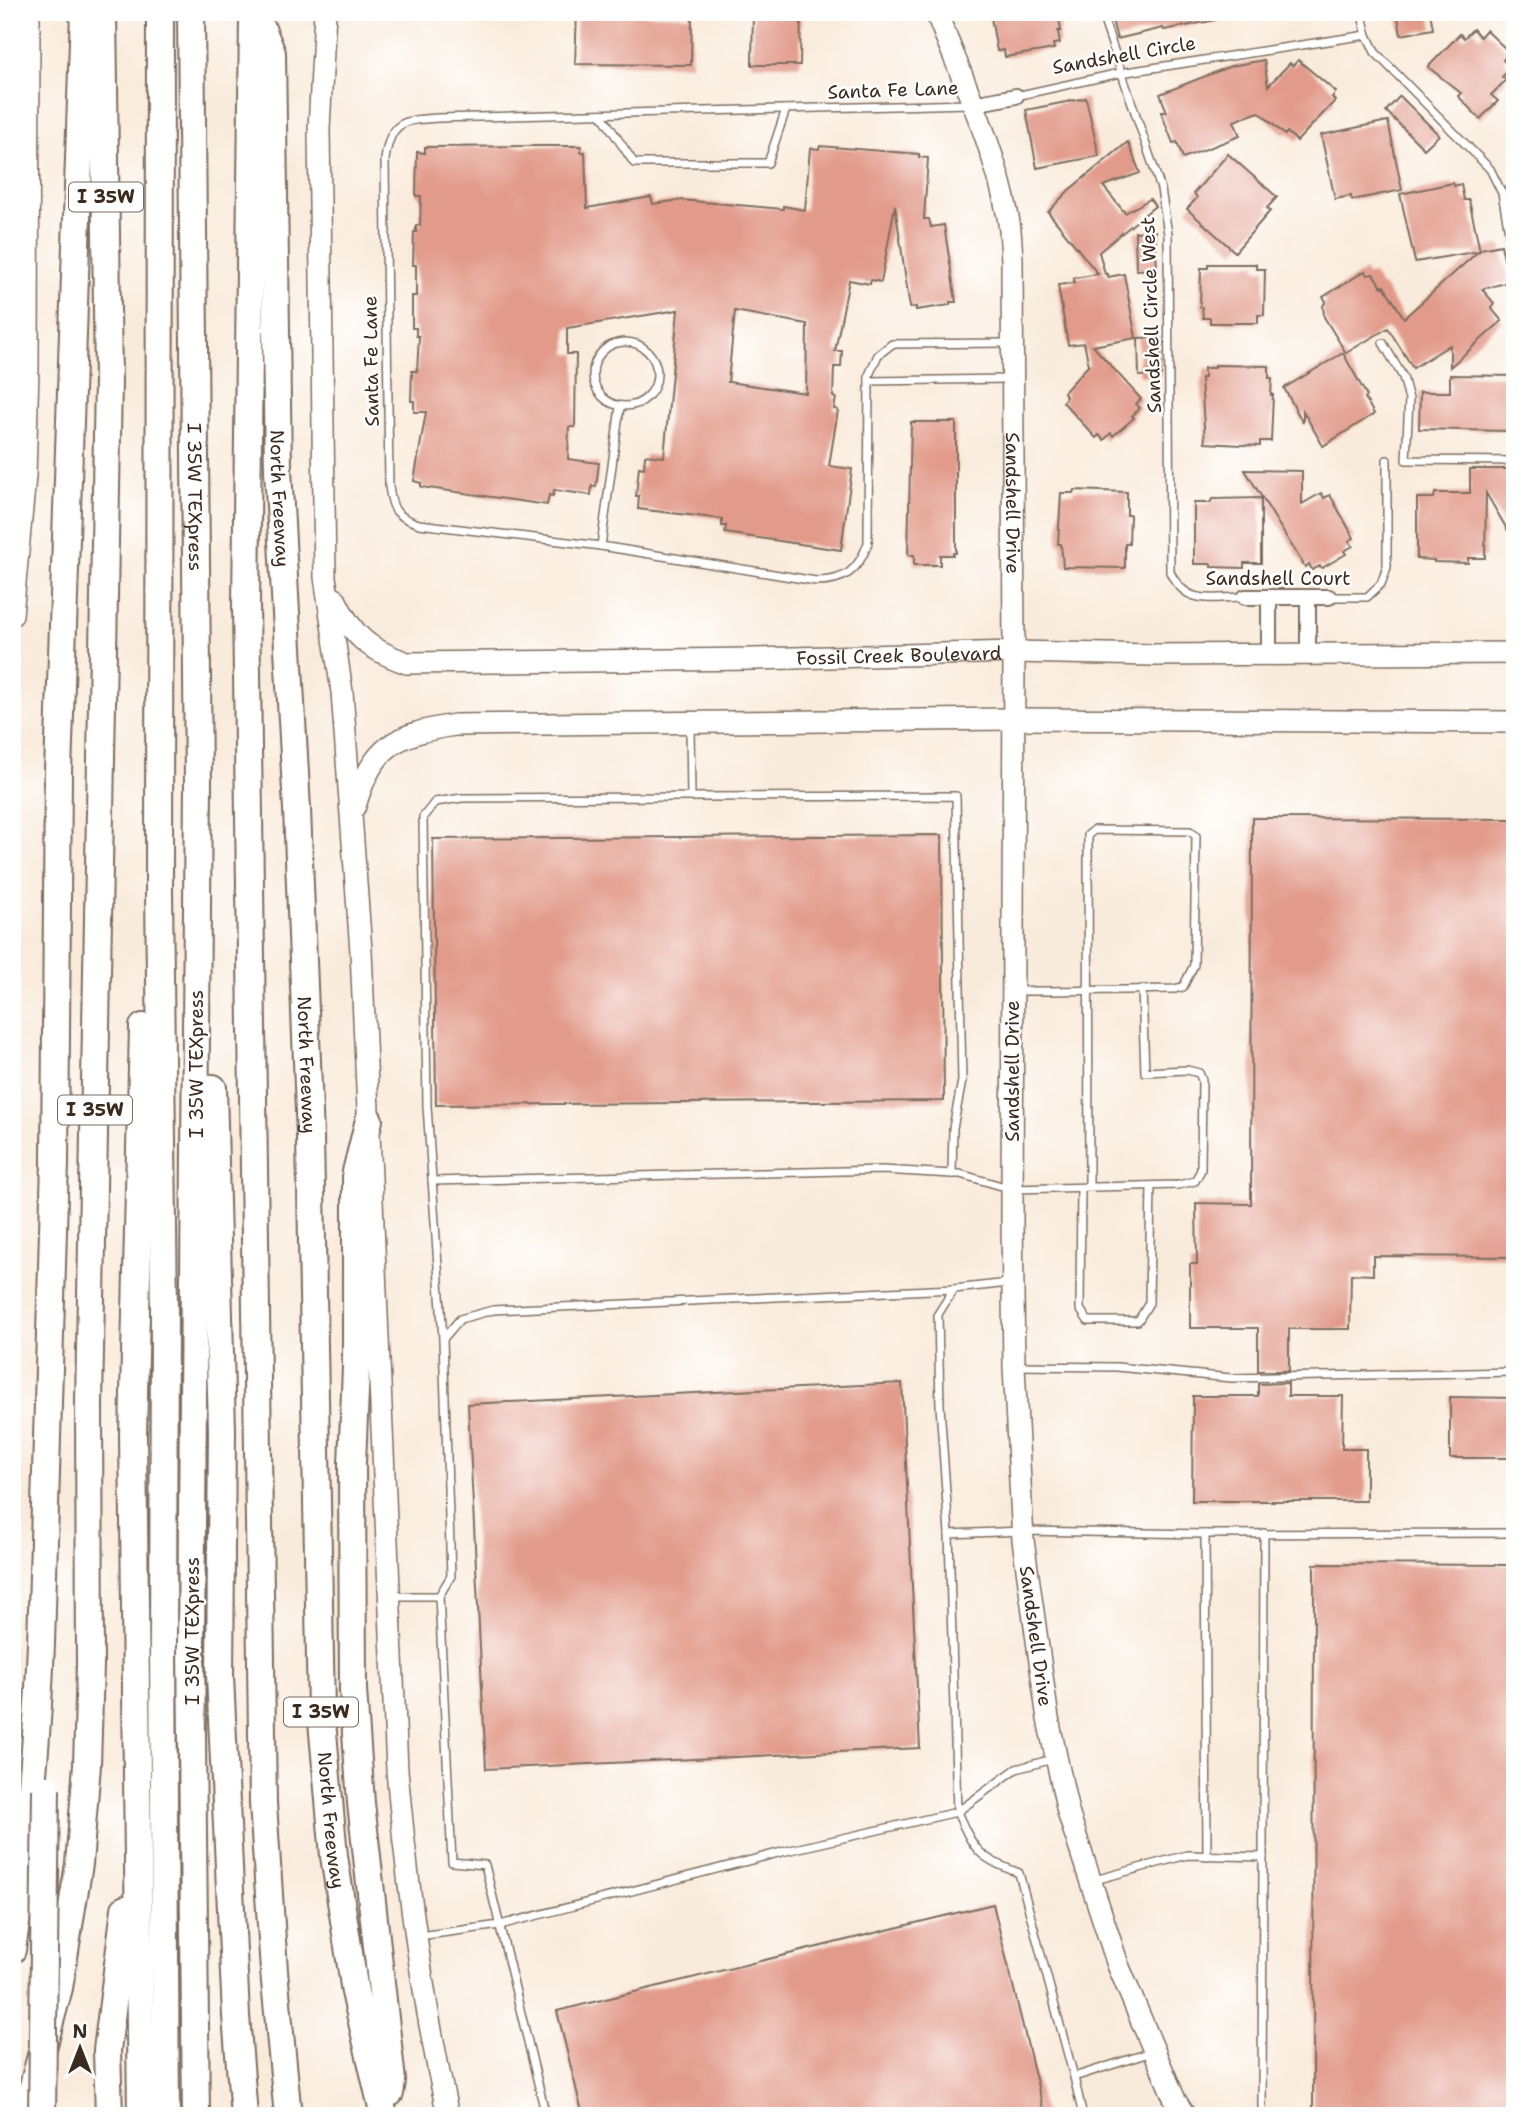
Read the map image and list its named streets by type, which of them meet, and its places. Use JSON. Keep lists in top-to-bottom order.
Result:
{
  "streets": {
    "highway": ["I 35W", "I 35W TEXpress", "North Freeway"],
    "main road": ["Sandshell Drive", "Fossil Creek Boulevard"],
    "street": ["Sandshell Circle", "Sandshell Court"],
    "lane": ["Santa Fe Lane", "Sandshell Circle West"]
  },
  "crossings": [
    ["Sandshell Circle", "Santa Fe Lane"],
    ["Sandshell Circle", "Sandshell Circle West"],
    ["Sandshell Circle", "Sandshell Drive"],
    ["Santa Fe Lane", "Sandshell Drive"],
    ["Sandshell Circle West", "Sandshell Court"],
    ["Sandshell Drive", "Fossil Creek Boulevard"]
  ],
  "north": "top"
}
